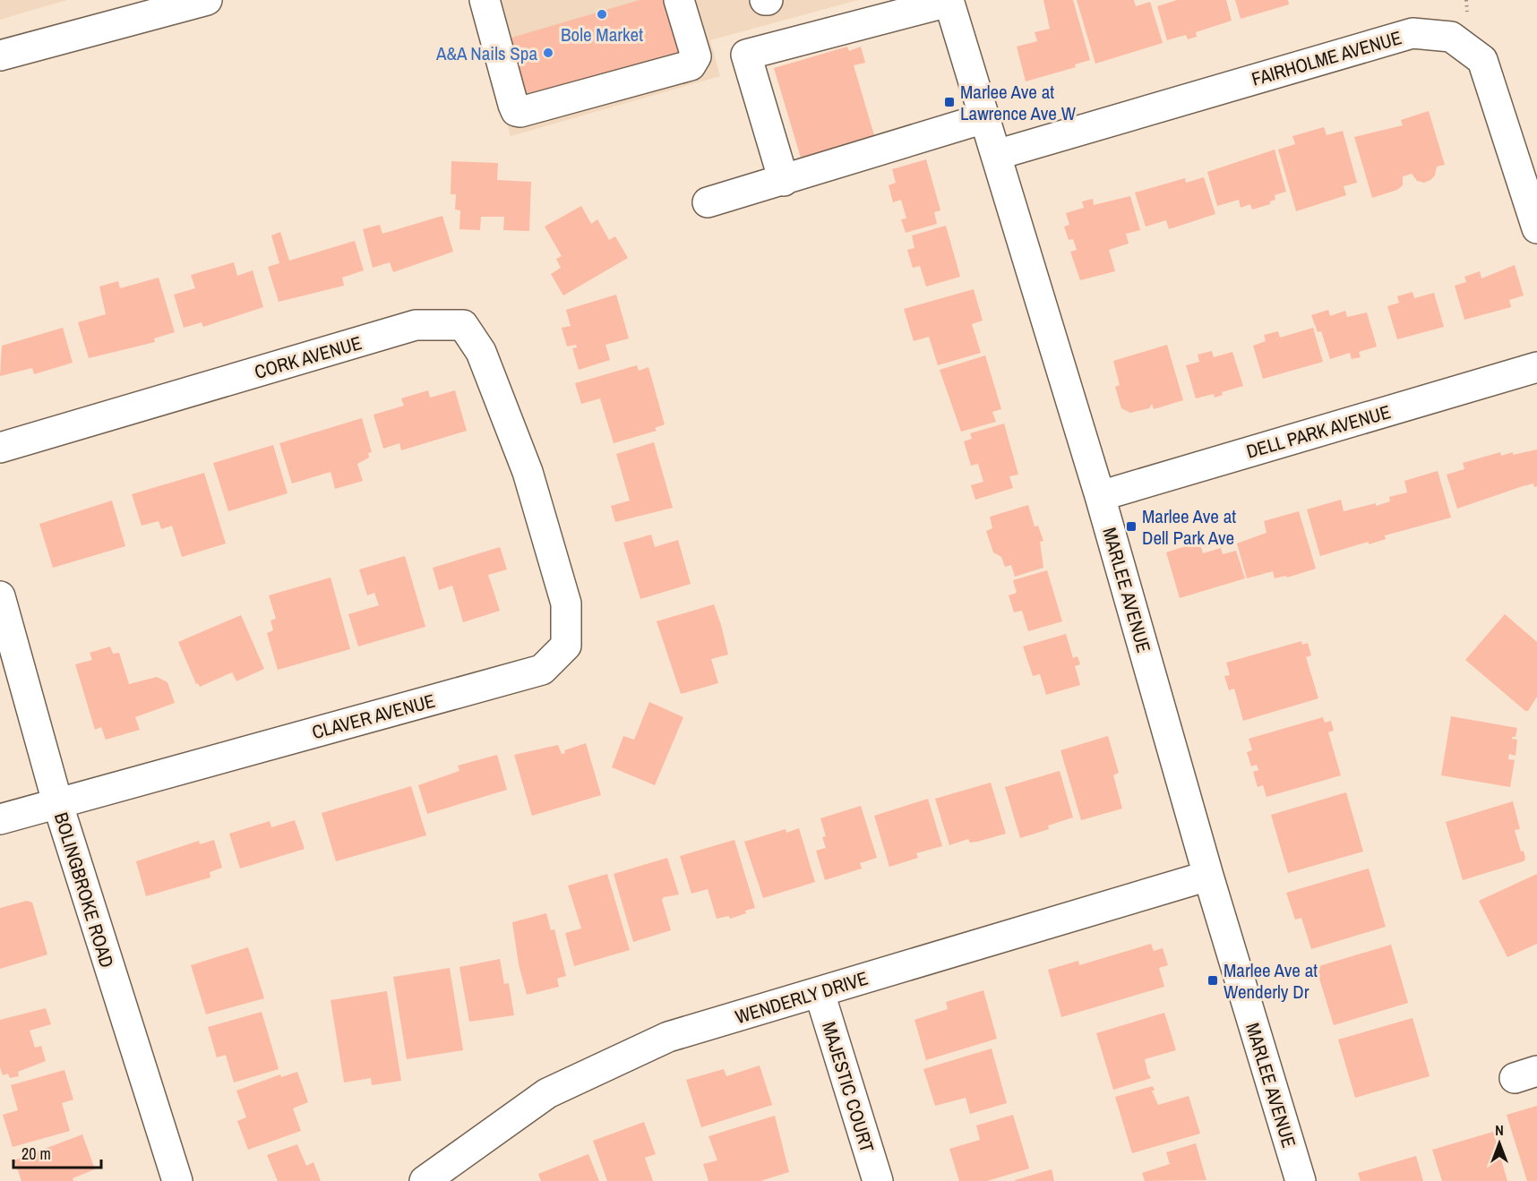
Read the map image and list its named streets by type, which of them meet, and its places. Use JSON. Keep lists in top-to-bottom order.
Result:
{
  "streets": {
    "street": [
      "FAIRHOLME AVENUE",
      "CORK AVENUE",
      "DELL PARK AVENUE",
      "MARLEE AVENUE",
      "CLAVER AVENUE",
      "BOLINGBROKE ROAD",
      "WENDERLY DRIVE",
      "MAJESTIC COURT"
    ]
  },
  "crossings": [
    ["FAIRHOLME AVENUE", "MARLEE AVENUE"],
    ["CORK AVENUE", "CLAVER AVENUE"],
    ["DELL PARK AVENUE", "MARLEE AVENUE"],
    ["MARLEE AVENUE", "WENDERLY DRIVE"],
    ["CLAVER AVENUE", "BOLINGBROKE ROAD"],
    ["WENDERLY DRIVE", "MAJESTIC COURT"]
  ],
  "places": {
    "other": ["Bole Market", "A&A Nails Spa"],
    "transit": ["Marlee Ave at Lawrence Ave W", "Marlee Ave at Dell Park Ave", "Marlee Ave at Wenderly Dr"]
  },
  "scale_bar": "20 m",
  "north": "top"
}
